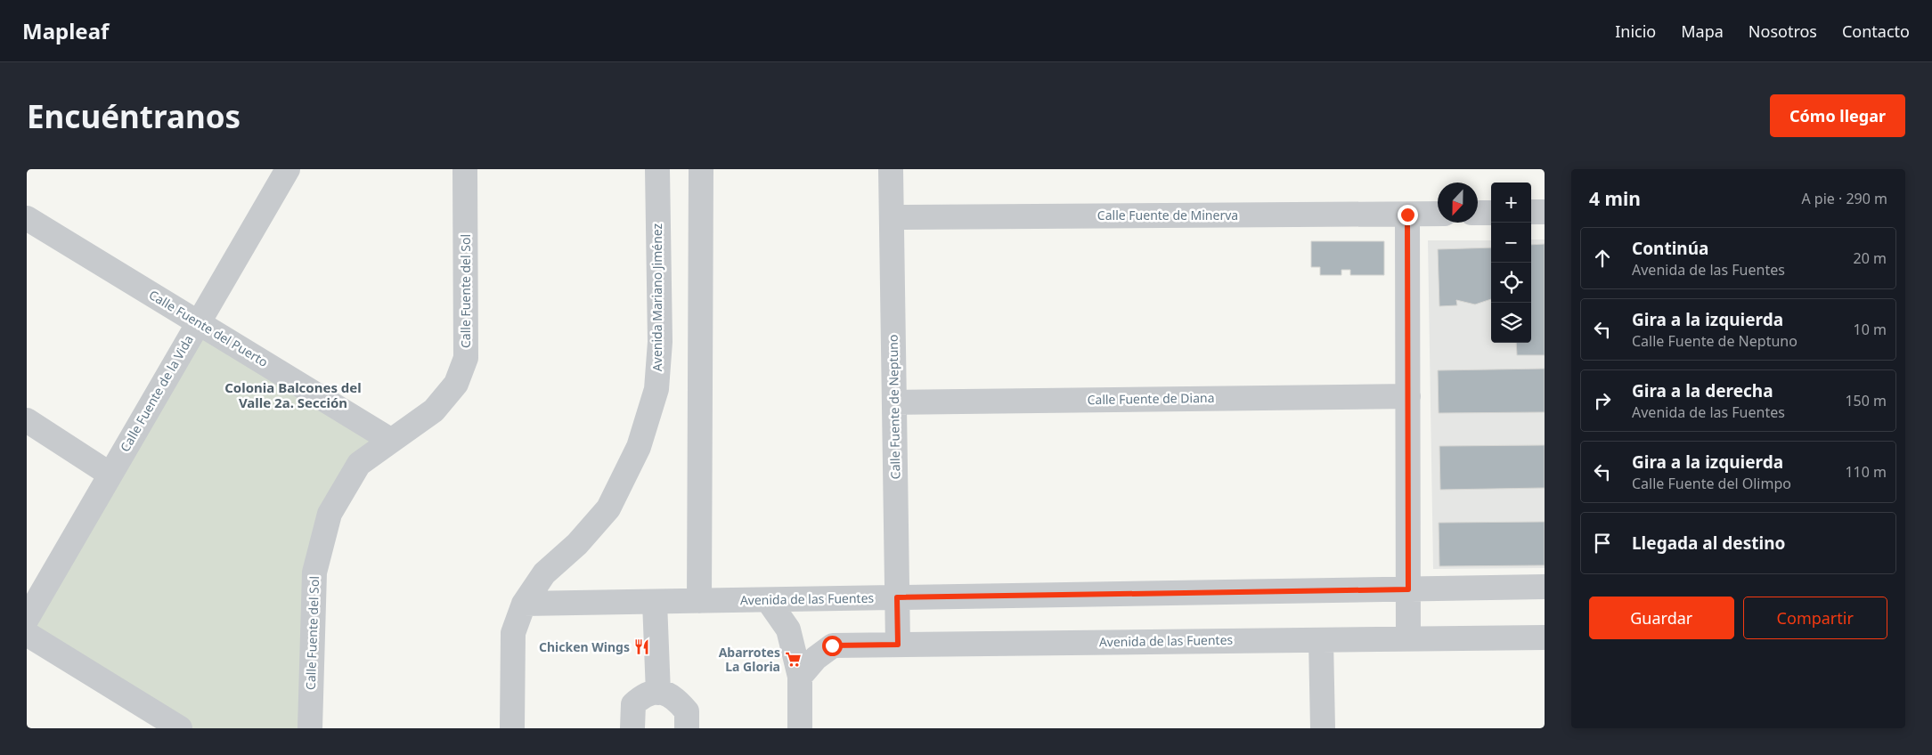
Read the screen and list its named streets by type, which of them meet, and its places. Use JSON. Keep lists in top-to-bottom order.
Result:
{
  "streets": {
    "street": [
      "Calle Fuente de Minerva",
      "Calle Fuente del Sol",
      "Avenida Mariano Jiménez",
      "Calle Fuente del Puerto",
      "Calle Fuente de la Vida",
      "Calle Fuente de Diana",
      "Calle Fuente de Neptuno",
      "Avenida de las Fuentes"
    ]
  },
  "crossings": [
    ["Calle Fuente de Minerva", "Calle Fuente de Neptuno"],
    ["Calle Fuente del Sol", "Calle Fuente del Puerto"],
    ["Avenida Mariano Jiménez", "Avenida de las Fuentes"],
    ["Calle Fuente del Puerto", "Calle Fuente de la Vida"],
    ["Calle Fuente de Diana", "Calle Fuente de Neptuno"],
    ["Calle Fuente de Neptuno", "Avenida de las Fuentes"]
  ],
  "districts": ["Colonia Balcones del Valle 2a. Sección"],
  "places": {
    "restaurant": ["Chicken Wings"],
    "supermarket": ["Abarrotes La Gloria"]
  },
  "north": "bottom",
  "page": {
    "header": "Mapleaf",
    "nav": [
      "Inicio",
      "Mapa",
      "Nosotros",
      "Contacto"
    ],
    "buttons": [
      "Cómo llegar",
      ["Guardar", "Compartir"]
    ],
    "title": "Encuéntranos",
    "heading": ["4 min", "A pie · 290 m"],
    "map_buttons": ["+", "−"],
    "list": [
      ["Continúa", "Avenida de las Fuentes", "20 m"],
      ["Gira a la izquierda", "Calle Fuente de Neptuno", "10 m"],
      ["Gira a la derecha", "Avenida de las Fuentes", "150 m"],
      ["Gira a la izquierda", "Calle Fuente del Olimpo", "110 m"],
      "Llegada al destino"
    ]
  }
}
